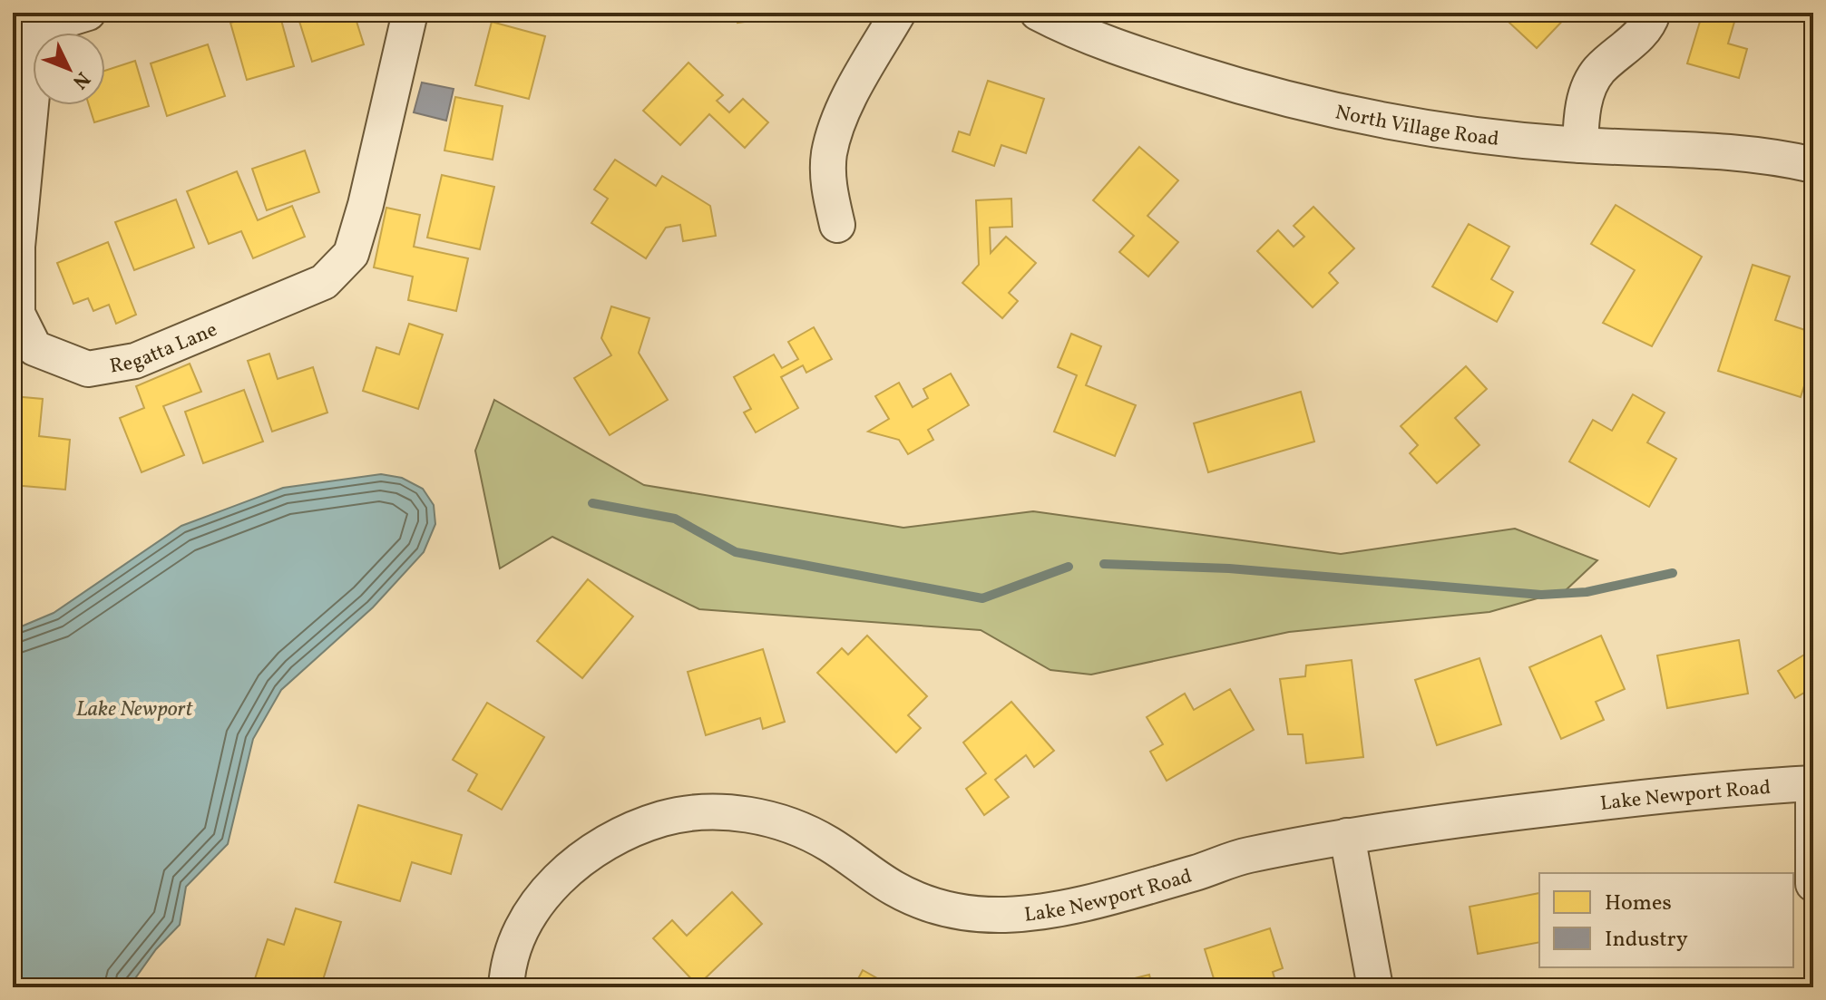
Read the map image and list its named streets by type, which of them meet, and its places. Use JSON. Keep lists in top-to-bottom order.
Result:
{
  "streets": {
    "street": ["North Village Road", "Regatta Lane", "Lake Newport Road"]
  },
  "water": ["Lake Newport"],
  "legend": ["Homes", "Industry"],
  "north": "bottom right"
}
